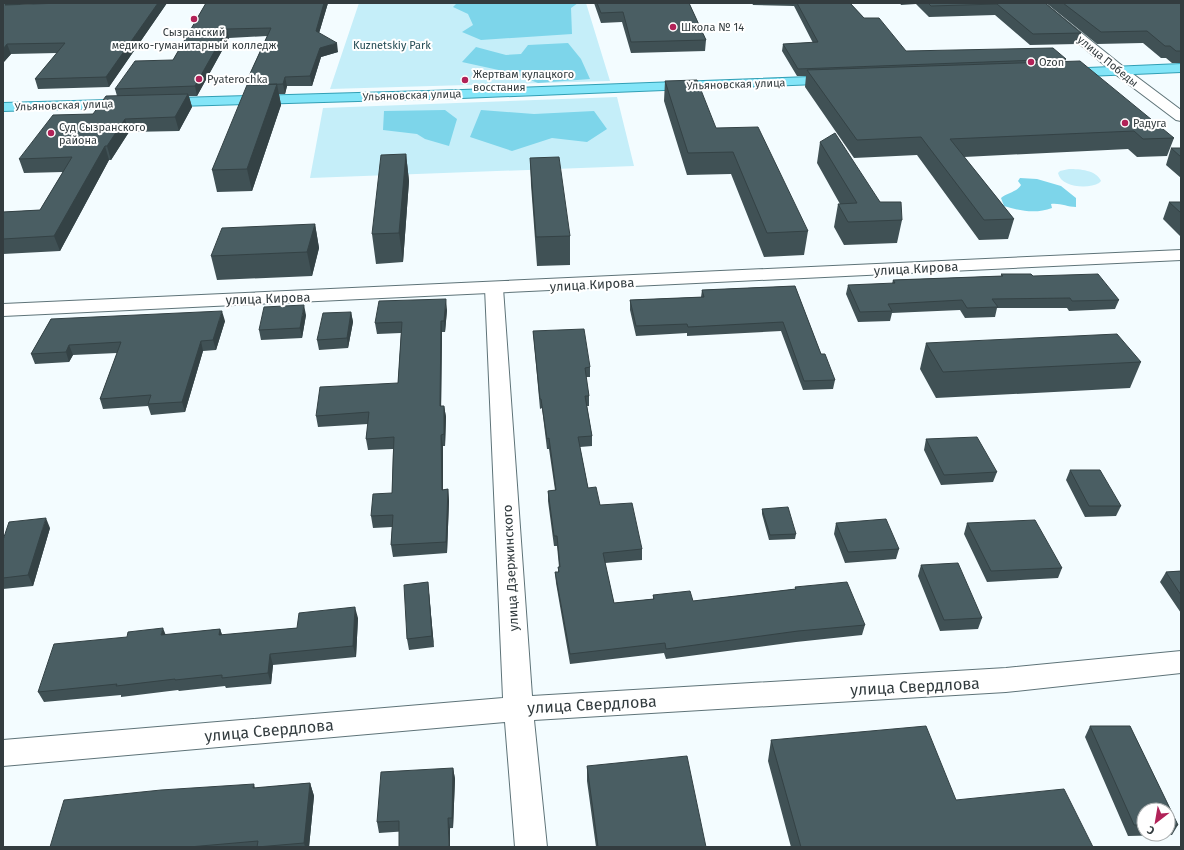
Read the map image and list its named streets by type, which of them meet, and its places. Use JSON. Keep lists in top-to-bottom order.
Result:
{
  "streets": {
    "main road": ["Ульяновская улица"],
    "street": [
      "улица Победы",
      "улица Кирова",
      "улица Дзержинского",
      "улица Свердлова"
    ]
  },
  "crossings": [
    ["улица Кирова", "улица Дзержинского"],
    ["улица Дзержинского", "улица Свердлова"]
  ],
  "parks": ["Kuznetskiy Park"],
  "places": [
    "Сызранский медико-гуманитарный колледж",
    "Школа № 14",
    "Ozon",
    "Pyaterochka",
    "Жертвам кулацкого восстания",
    "Радуга",
    "Суд Сызранского района"
  ],
  "north": "bottom left"
}
